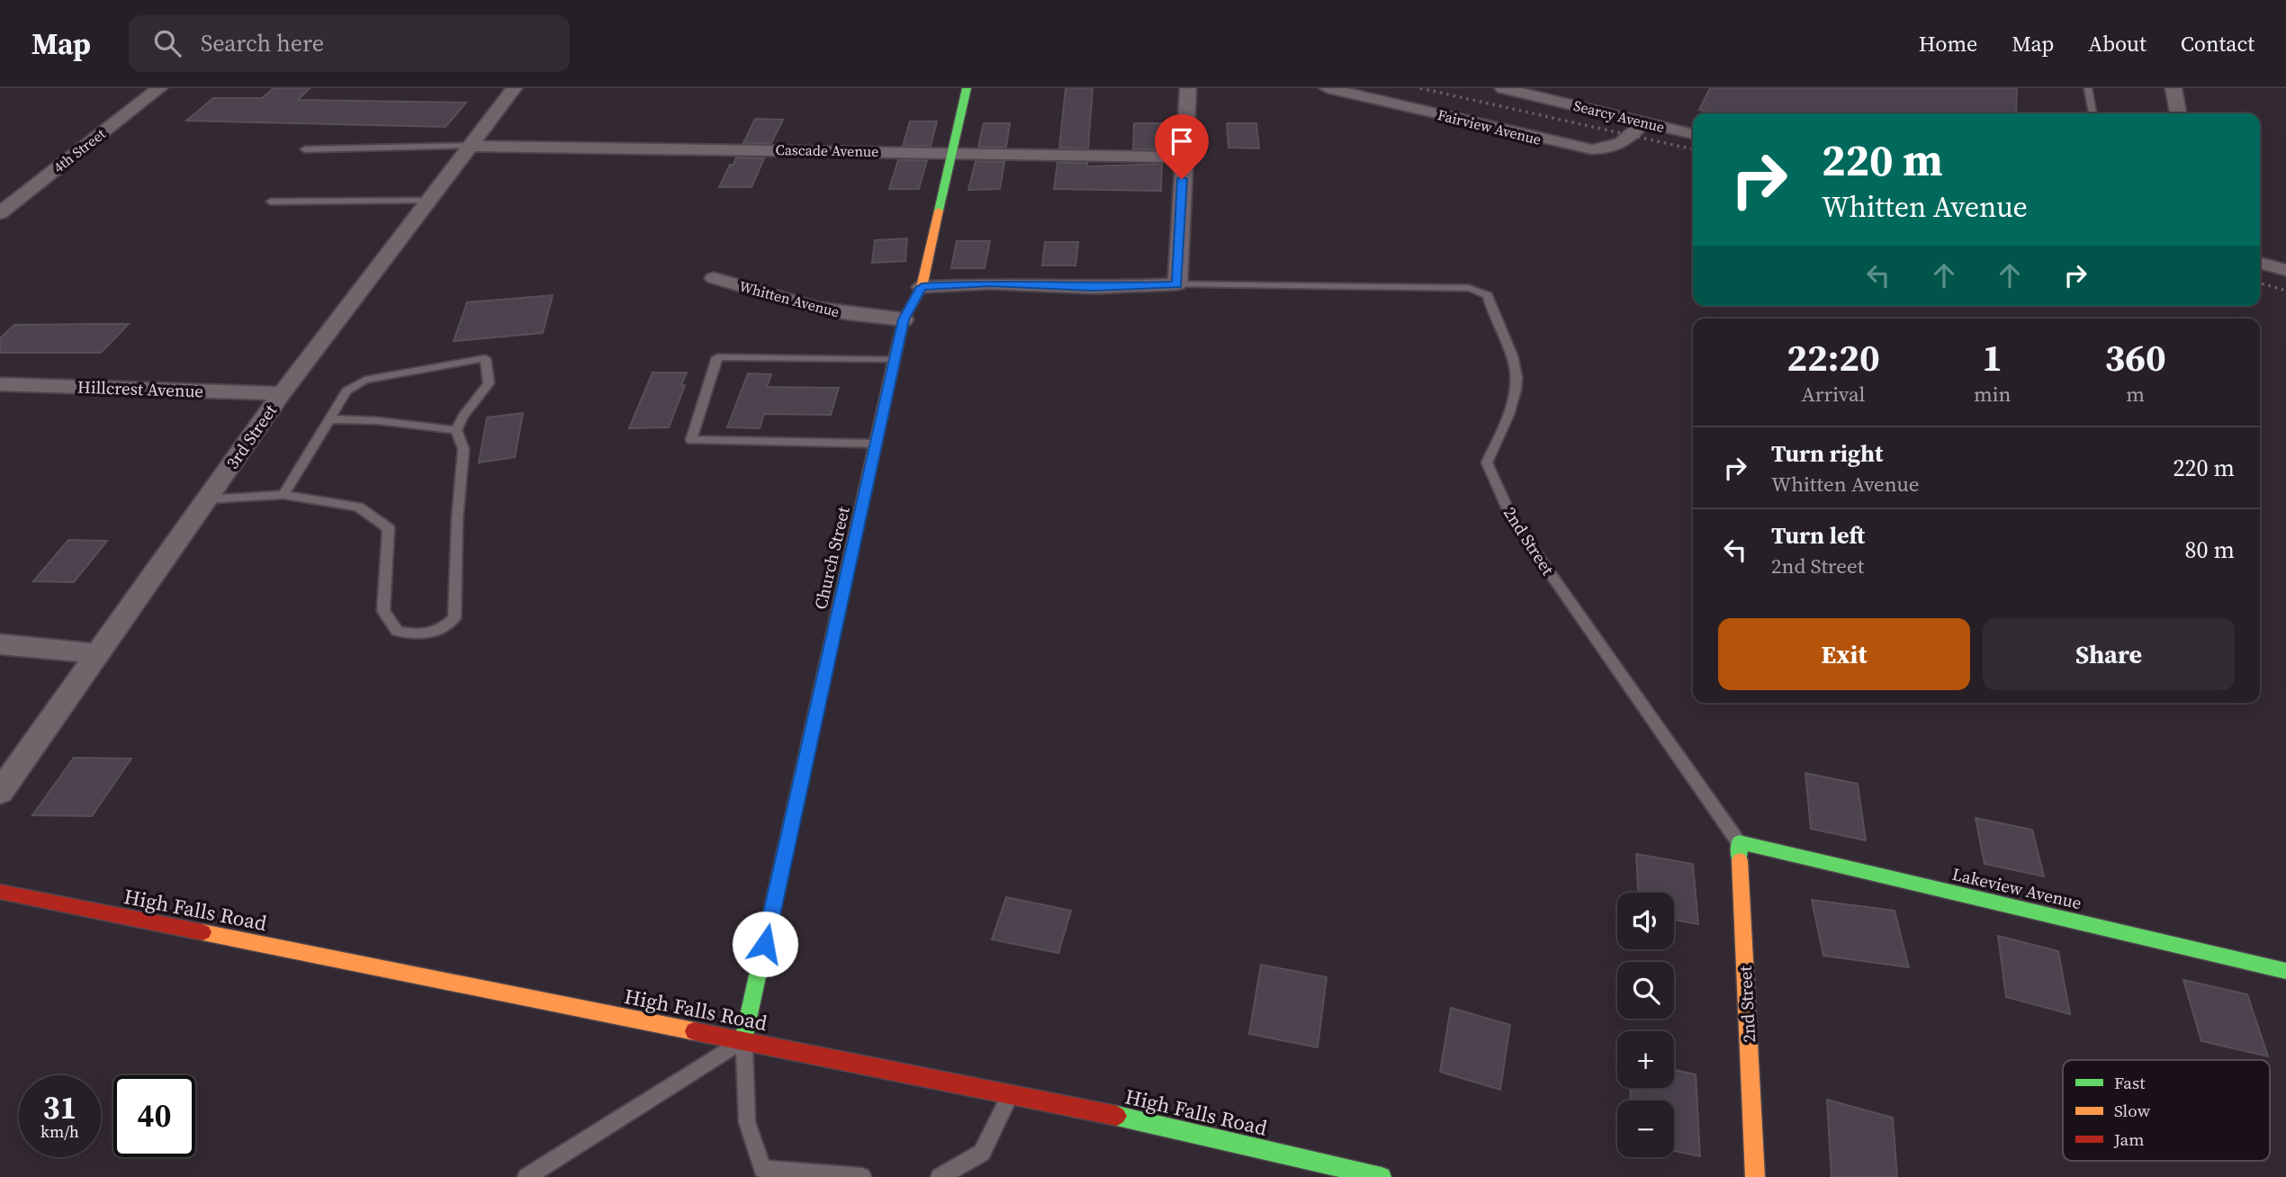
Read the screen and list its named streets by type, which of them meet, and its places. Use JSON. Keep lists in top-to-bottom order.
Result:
{
  "streets": {
    "street": [
      "Searcy Avenue",
      "Fairview Avenue",
      "4th Street",
      "Cascade Avenue",
      "Whitten Avenue",
      "Hillcrest Avenue",
      "3rd Street",
      "2nd Street",
      "Church Street",
      "Lakeview Avenue",
      "High Falls Road"
    ]
  },
  "crossings": [
    ["Searcy Avenue", "Fairview Avenue"],
    ["Cascade Avenue", "3rd Street"],
    ["Cascade Avenue", "Church Street"],
    ["Whitten Avenue", "Church Street"],
    ["Hillcrest Avenue", "3rd Street"],
    ["2nd Street", "Lakeview Avenue"],
    ["Church Street", "High Falls Road"]
  ],
  "legend": ["Fast", "Slow", "Jam"],
  "page": {
    "header": "Map",
    "search": "Search here",
    "nav": [
      "Home",
      "Map",
      "About",
      "Contact"
    ],
    "turn": ["220 m", "Whitten Avenue"],
    "eta": [
      "22:20",
      "Arrival",
      "1",
      "min",
      "360",
      "m"
    ],
    "list": [
      {
        "name": "Turn right",
        "note": "Whitten Avenue",
        "value": "220 m"
      },
      {
        "name": "Turn left",
        "note": "2nd Street",
        "value": "80 m"
      }
    ],
    "buttons": ["Exit", "Share"],
    "map_buttons": ["+", "−"],
    "speed": "31 km/h",
    "limit": "40"
  }
}
